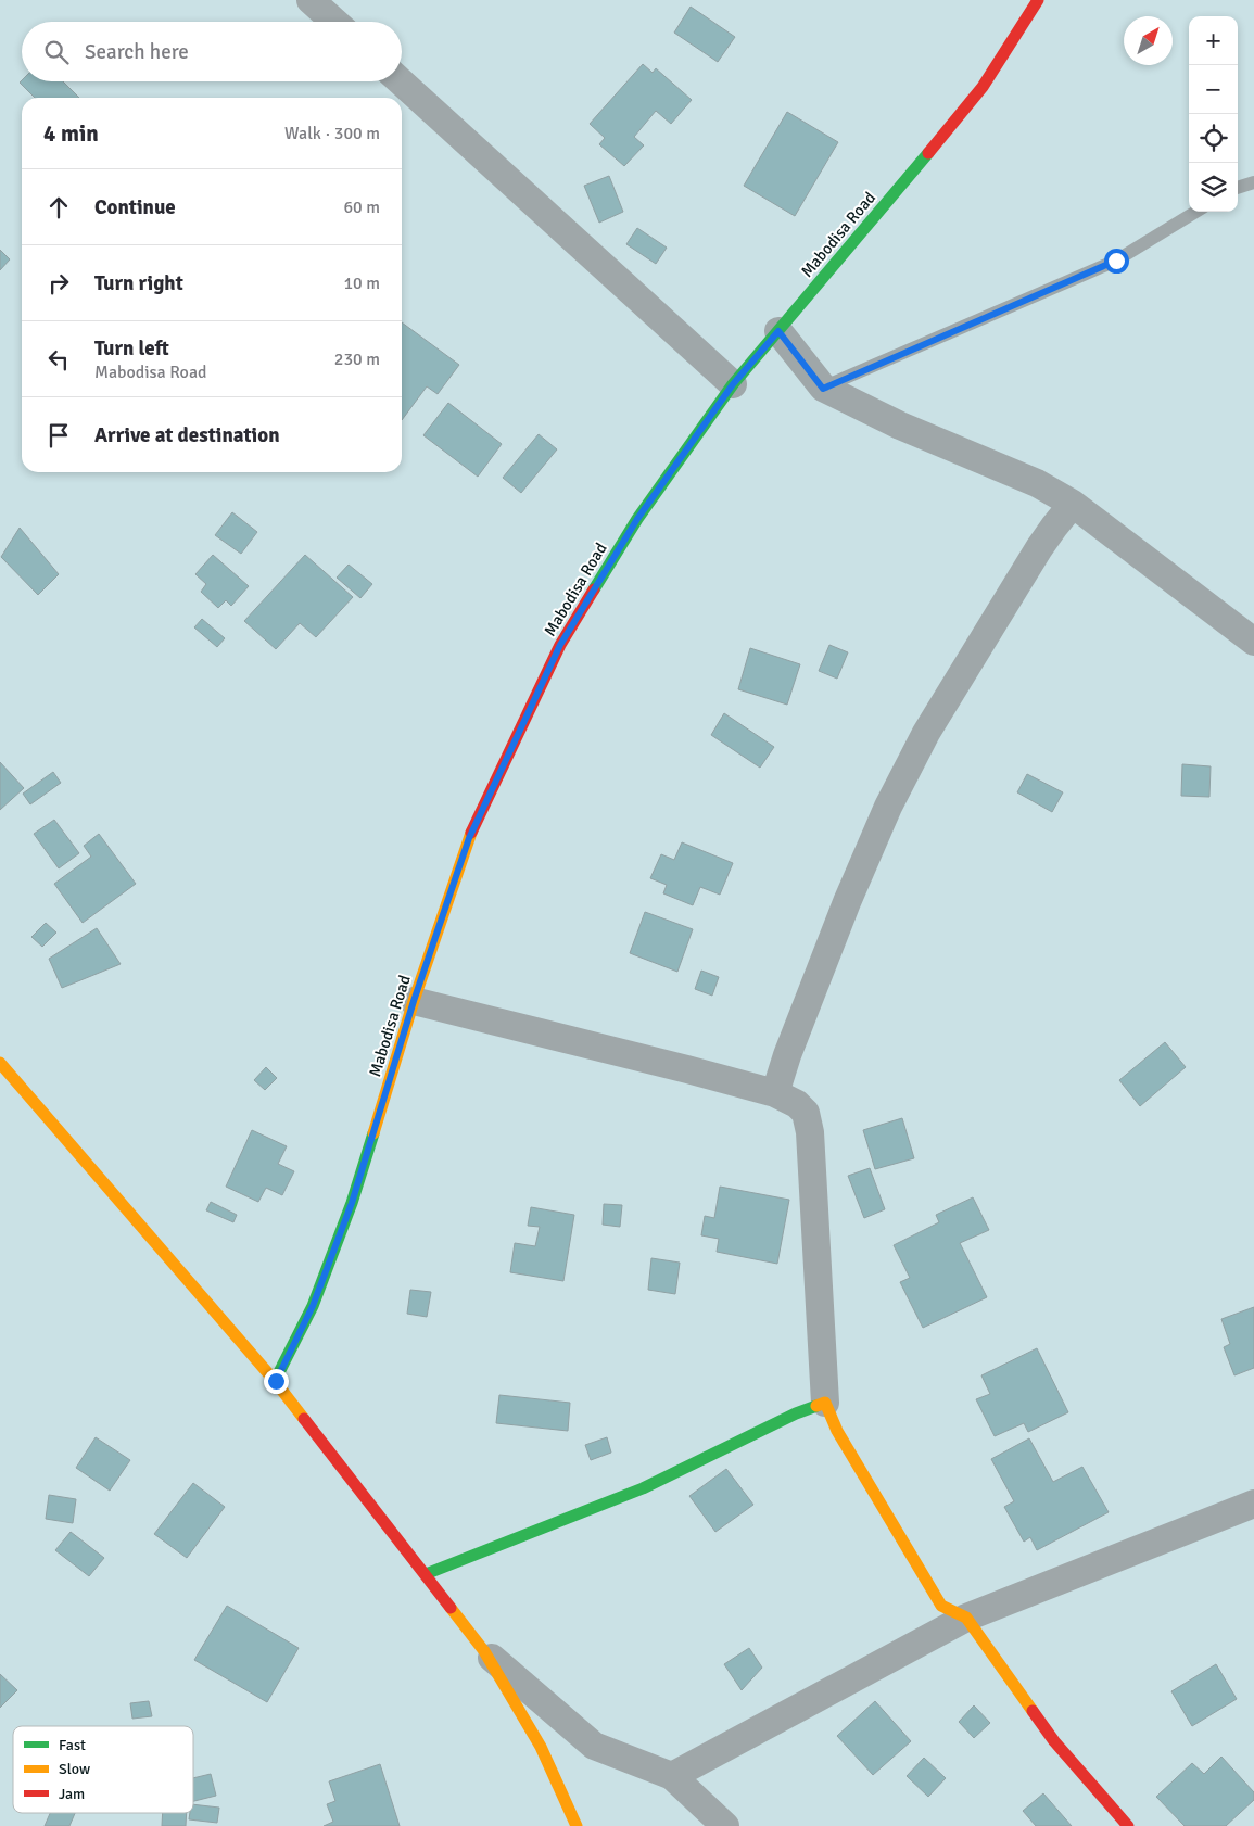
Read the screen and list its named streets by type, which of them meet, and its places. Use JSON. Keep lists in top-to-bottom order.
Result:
{
  "streets": {
    "street": ["Mabodisa Road"]
  },
  "legend": ["Fast", "Slow", "Jam"],
  "north": "top right",
  "page": {
    "map_buttons": ["+", "−"],
    "search": "Search here",
    "heading": ["4 min", "Walk · 300 m"],
    "list": [
      ["Continue", "60 m"],
      ["Turn right", "10 m"],
      ["Turn left", "Mabodisa Road", "230 m"],
      "Arrive at destination"
    ]
  }
}
